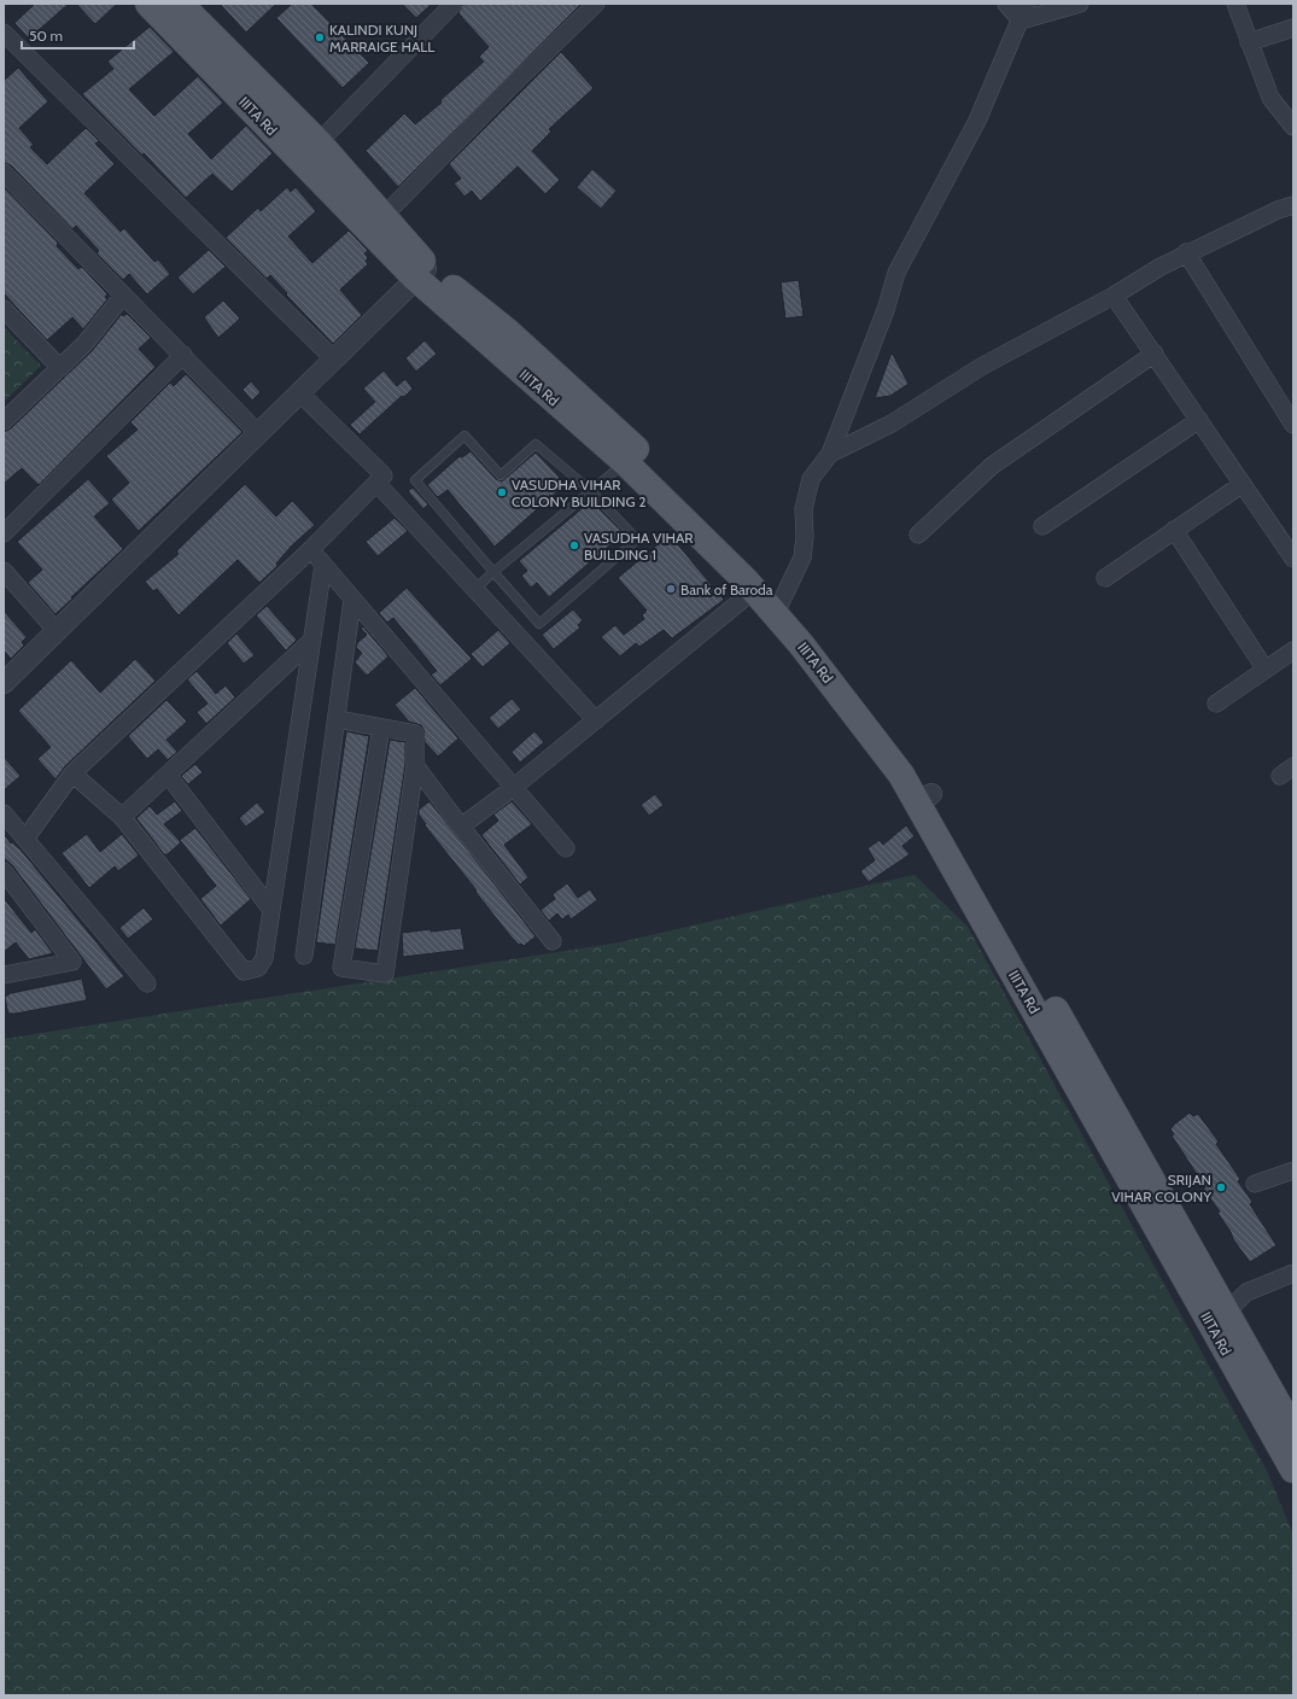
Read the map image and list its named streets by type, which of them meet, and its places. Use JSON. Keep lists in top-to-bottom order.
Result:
{
  "streets": {
    "main road": ["IIITA Rd"]
  },
  "places": [
    "KALINDI KUNJ MARRAIGE HALL",
    "VASUDHA VIHAR COLONY BUILDING 2",
    "VASUDHA VIHAR BUILDING 1",
    "Bank of Baroda",
    "SRIJAN VIHAR COLONY"
  ],
  "scale_bar": "50 m"
}
